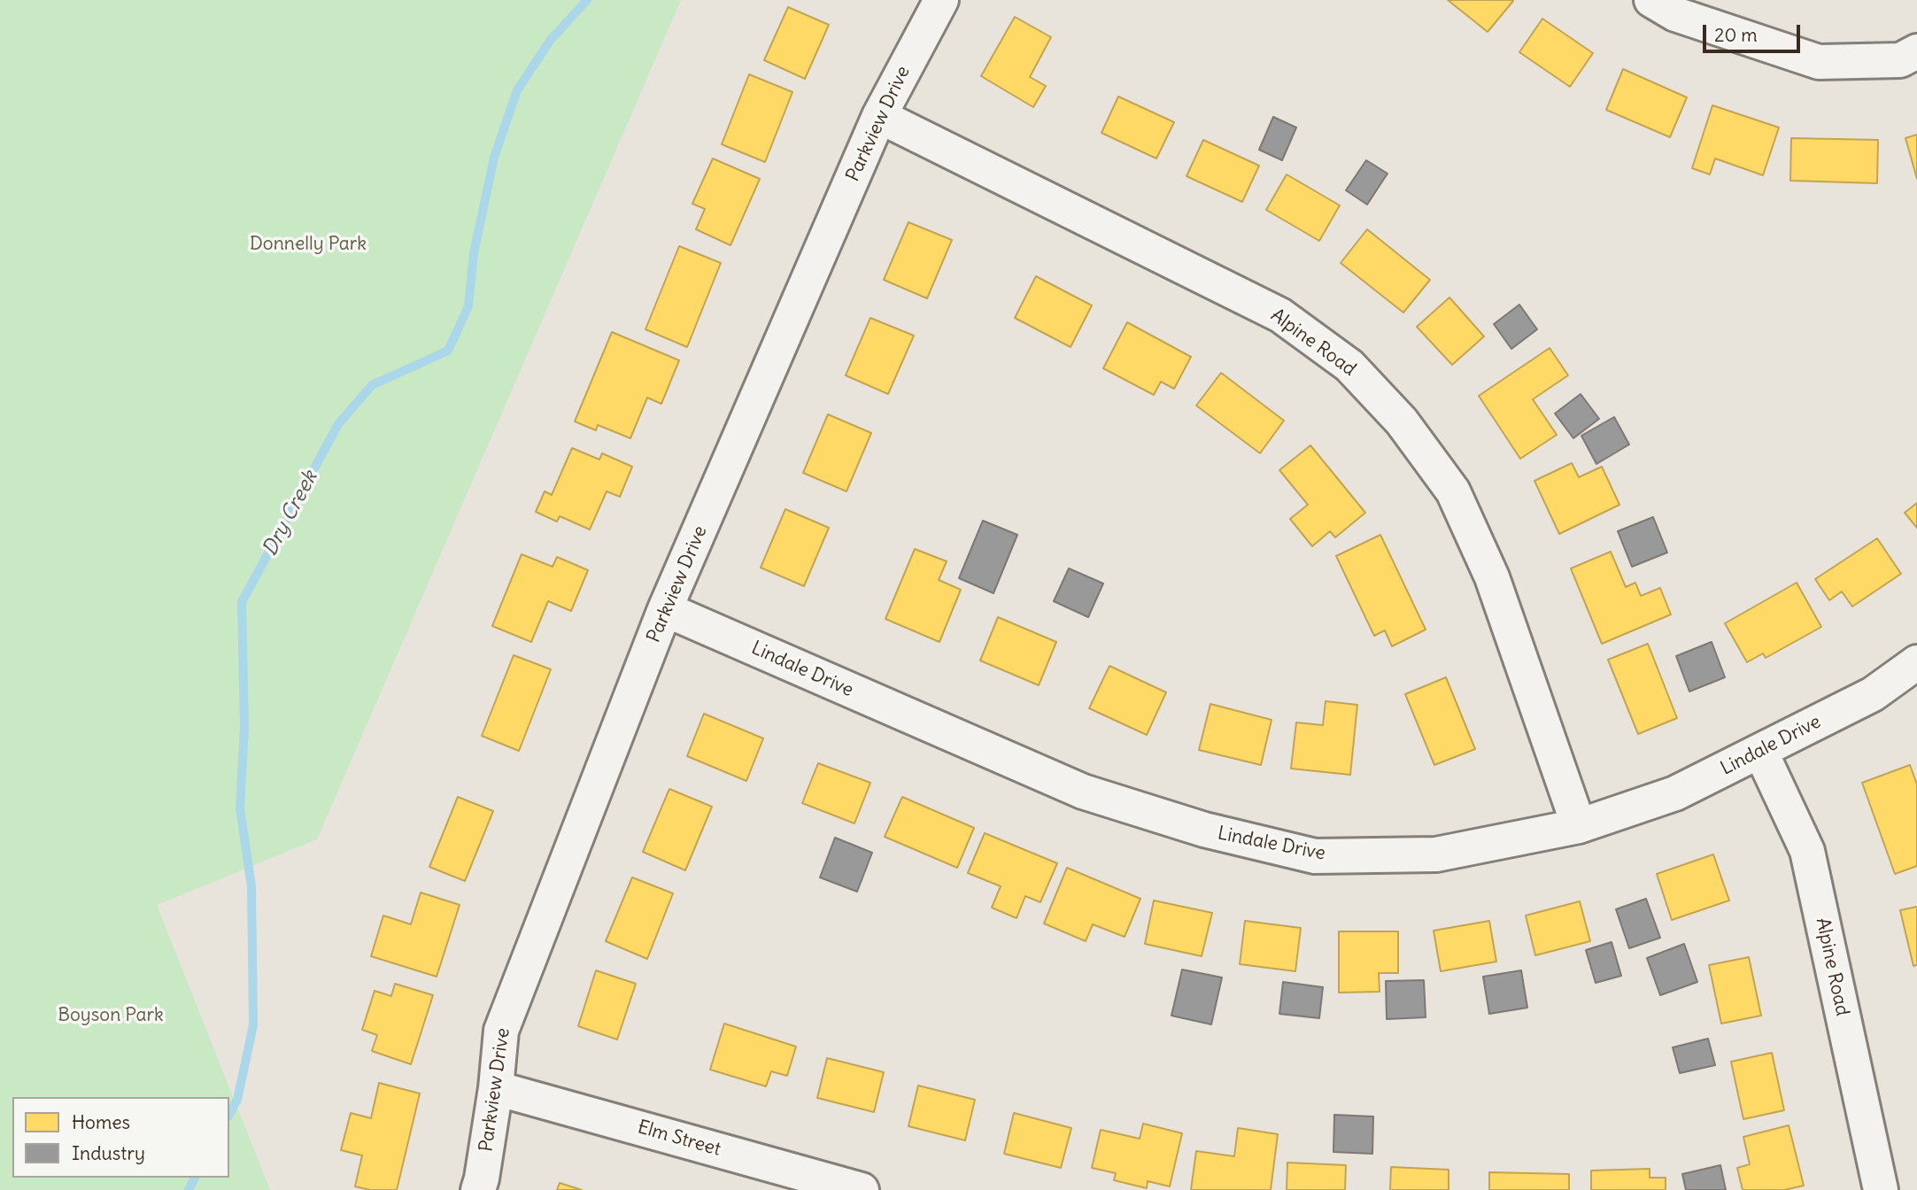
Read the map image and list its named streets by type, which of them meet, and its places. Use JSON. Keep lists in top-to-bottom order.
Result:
{
  "streets": {
    "street": [
      "Parkview Drive",
      "Alpine Road",
      "Lindale Drive",
      "Elm Street"
    ]
  },
  "crossings": [
    ["Parkview Drive", "Alpine Road"],
    ["Parkview Drive", "Lindale Drive"],
    ["Parkview Drive", "Elm Street"],
    ["Alpine Road", "Lindale Drive"]
  ],
  "water": ["Dry Creek"],
  "parks": ["Donnelly Park", "Boyson Park"],
  "legend": ["Homes", "Industry"],
  "scale_bar": "20 m"
}
